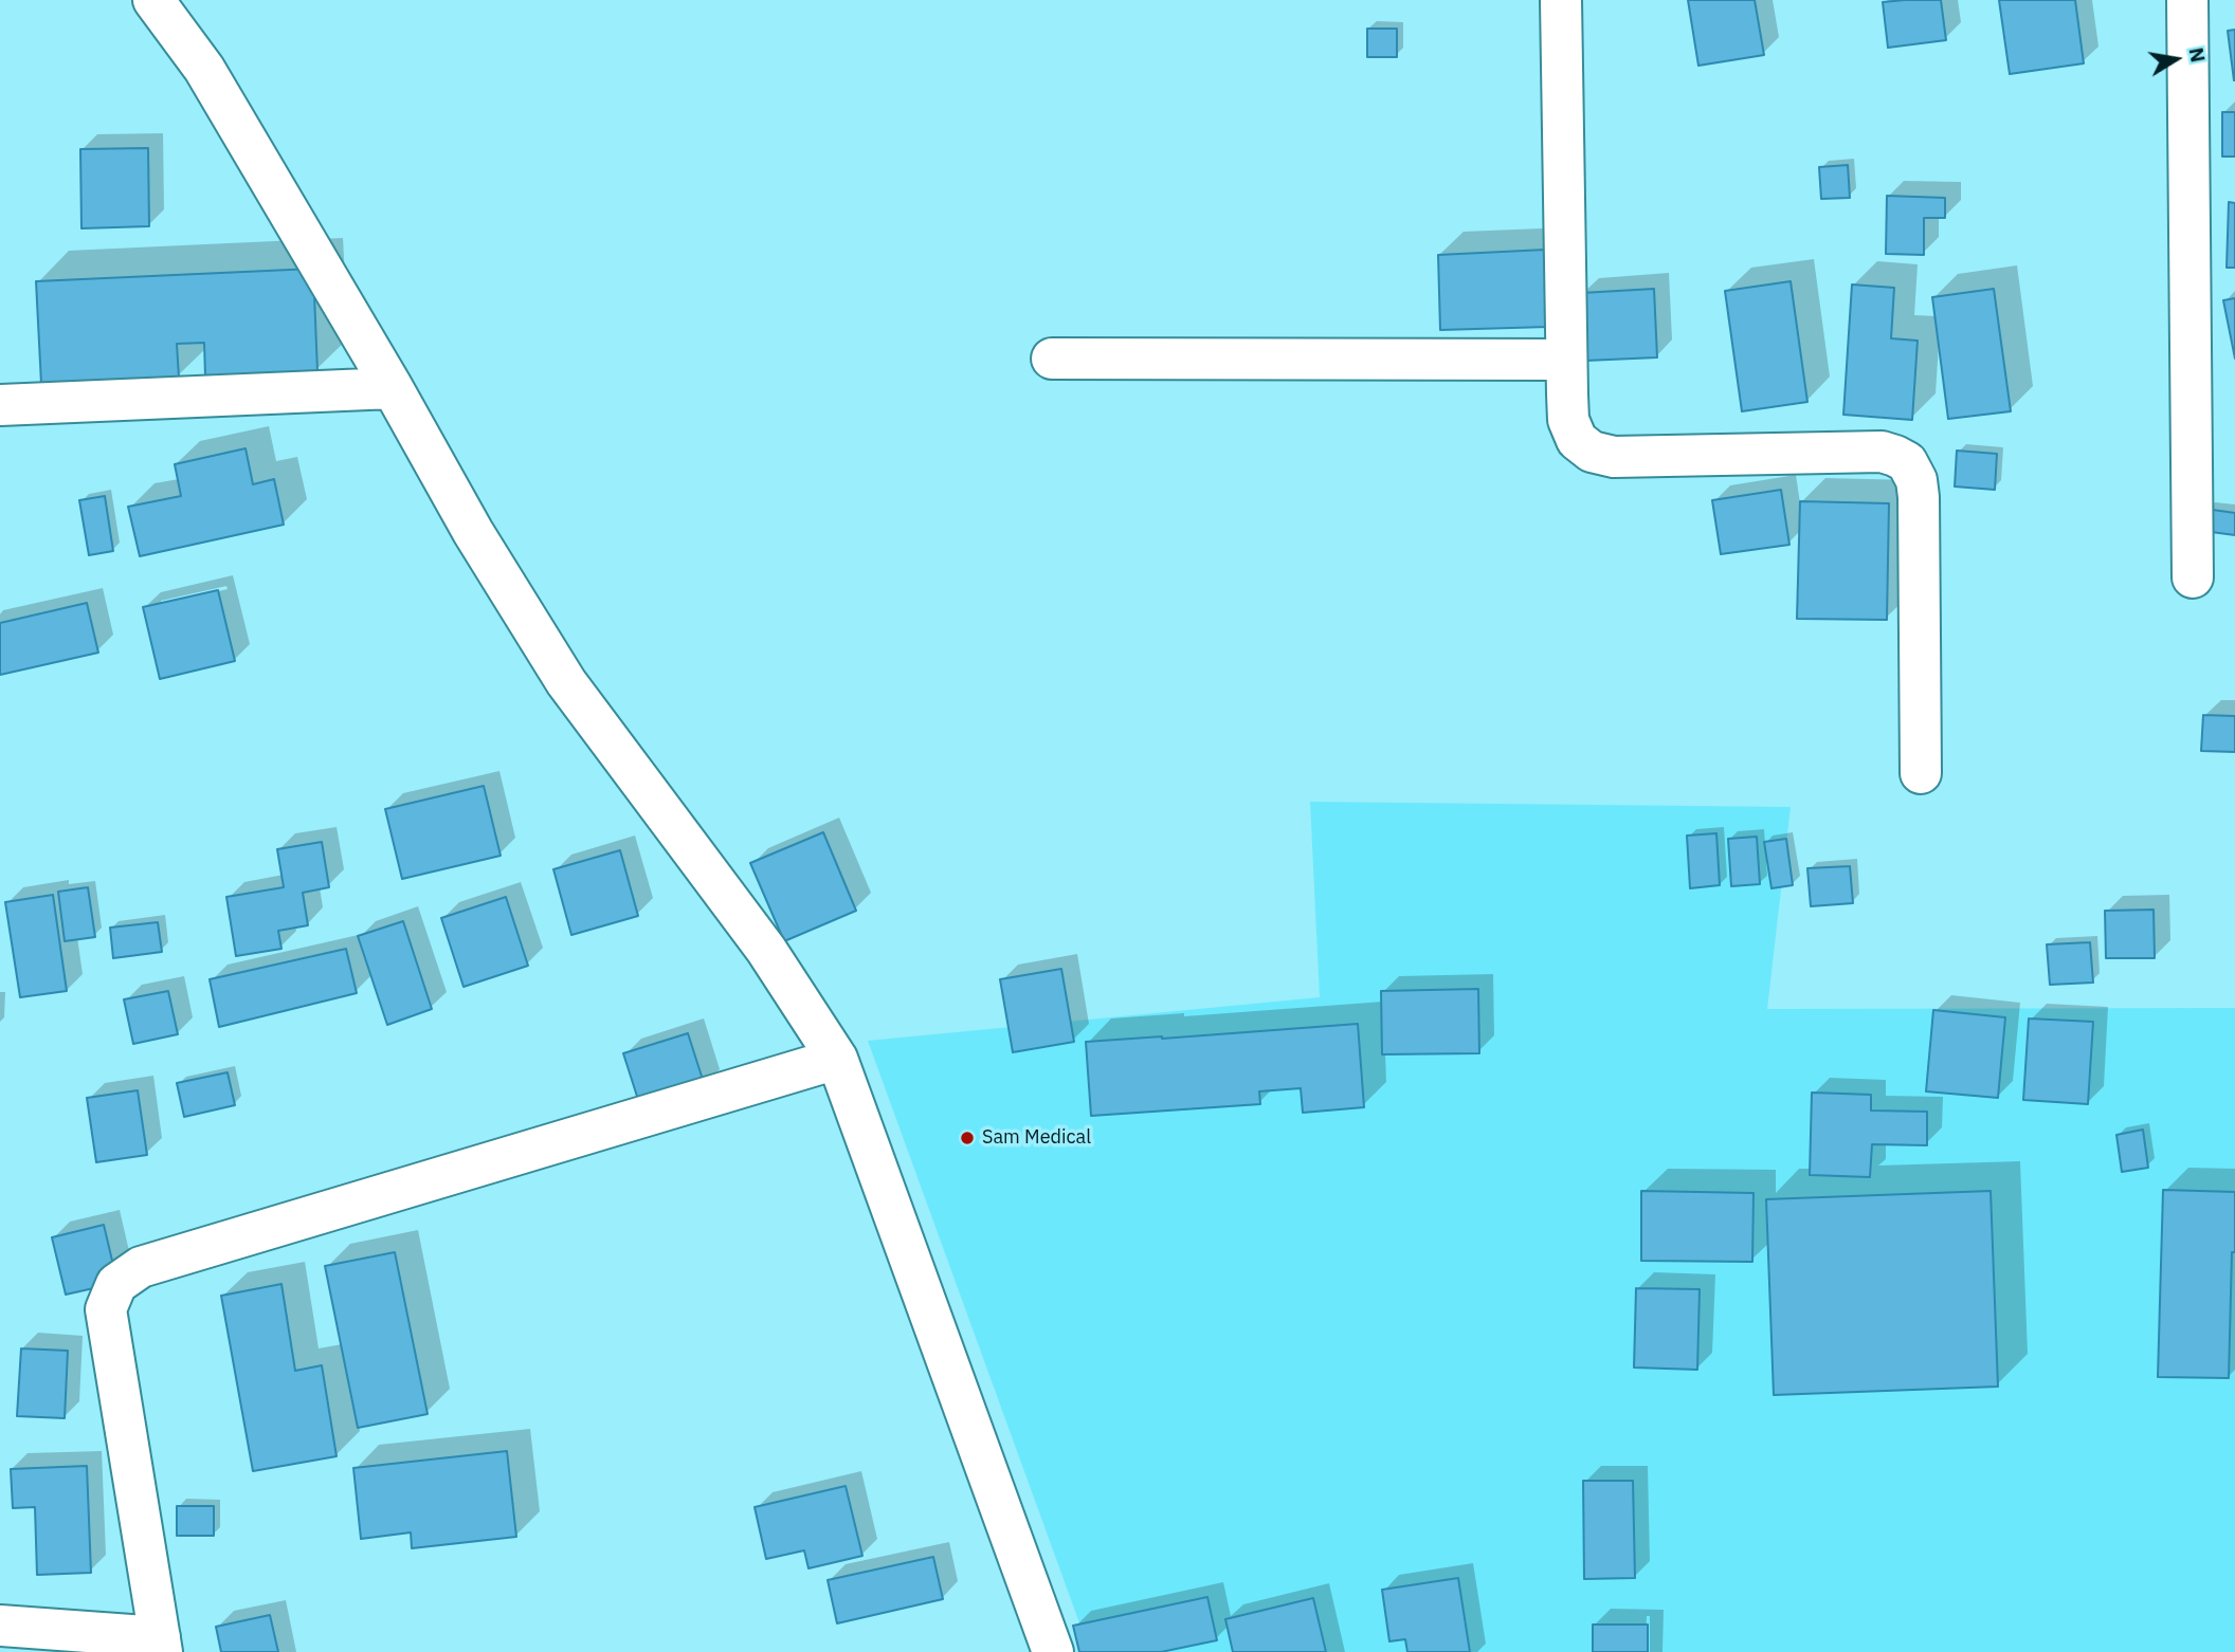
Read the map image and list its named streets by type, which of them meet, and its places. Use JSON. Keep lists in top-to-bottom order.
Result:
{
  "places": ["Sam Medical"],
  "north": "right"
}
